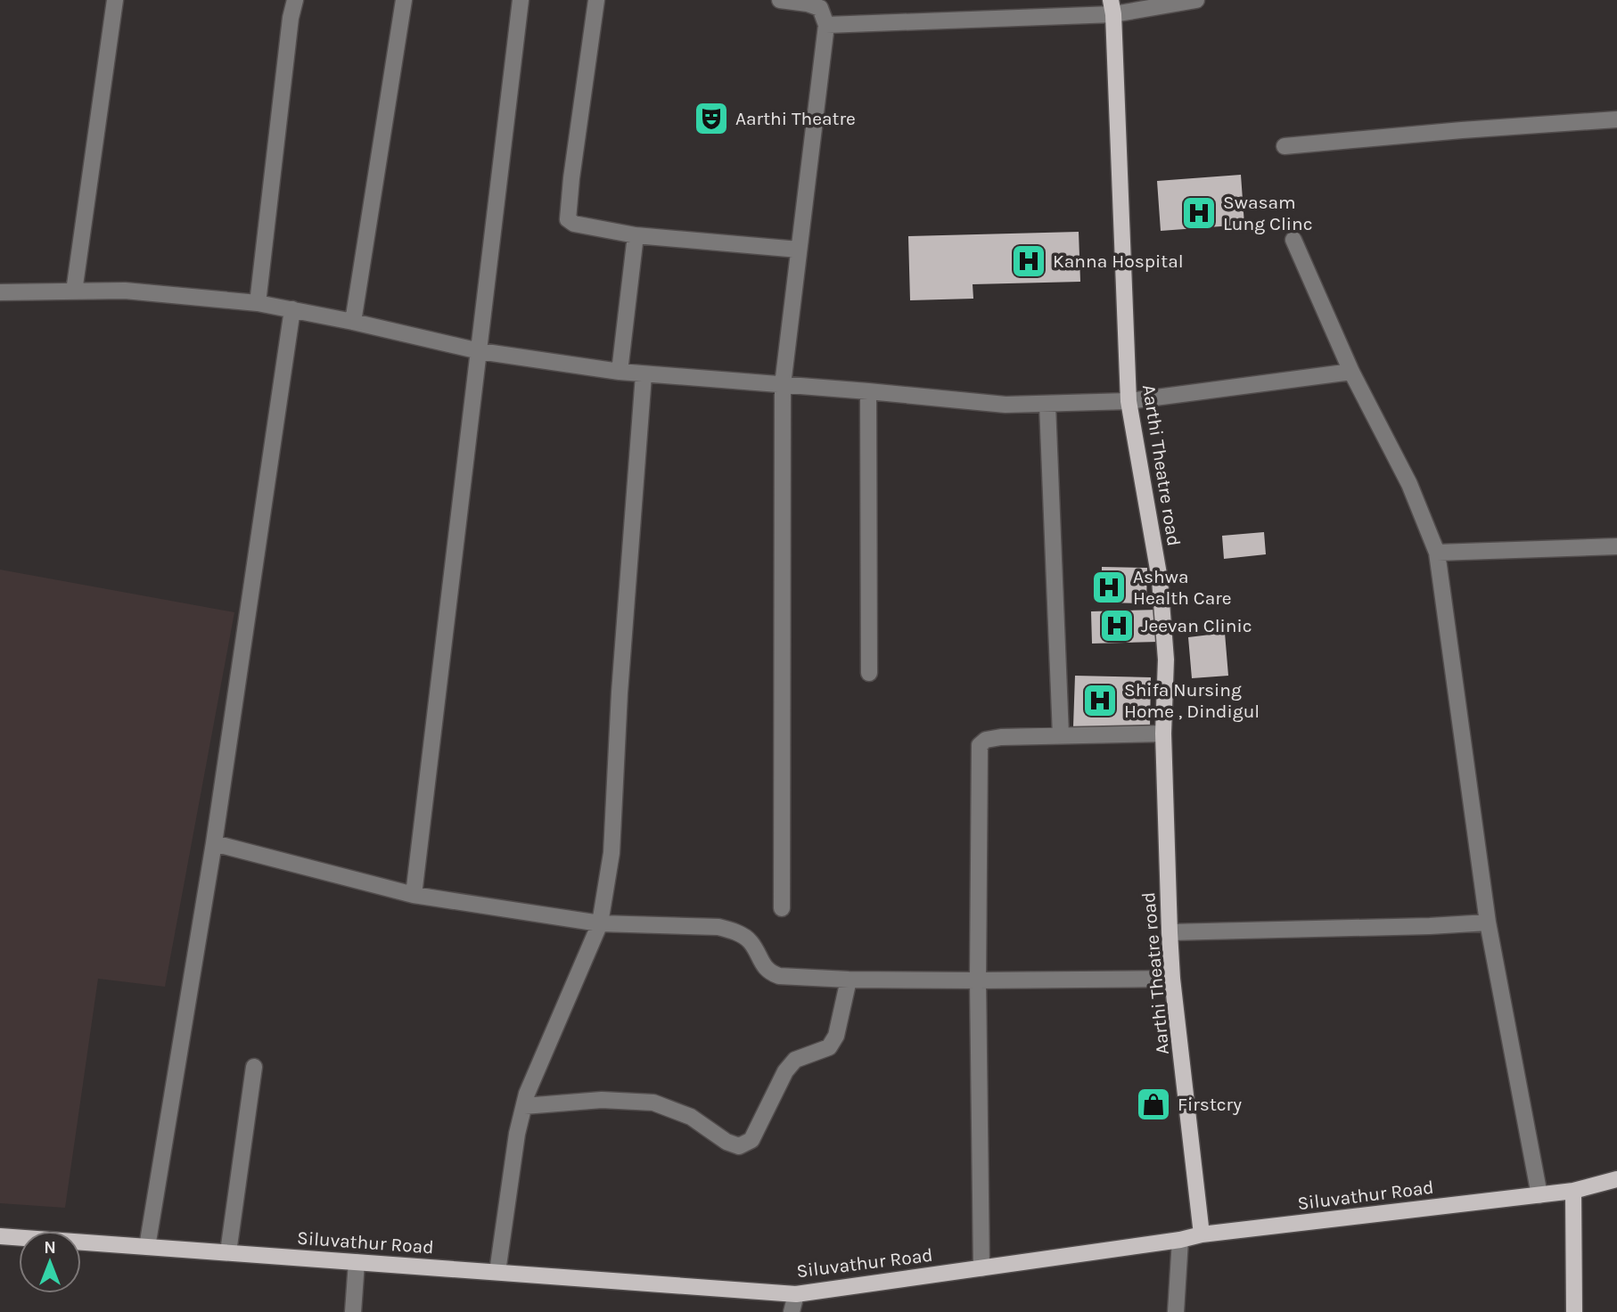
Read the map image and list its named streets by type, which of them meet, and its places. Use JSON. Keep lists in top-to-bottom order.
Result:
{
  "streets": {
    "main road": ["Aarthi Theatre road", "Siluvathur Road"]
  },
  "crossings": [
    ["Aarthi Theatre road", "Siluvathur Road"]
  ],
  "places": {
    "theatre": ["Aarthi Theatre"],
    "hospital": [
      "Swasam Lung Clinc",
      "Kanna Hospital",
      "Ashwa Health Care",
      "Jeevan Clinic",
      "Shifa Nursing Home , Dindigul"
    ],
    "shop": ["Firstcry"]
  },
  "north": "top"
}
